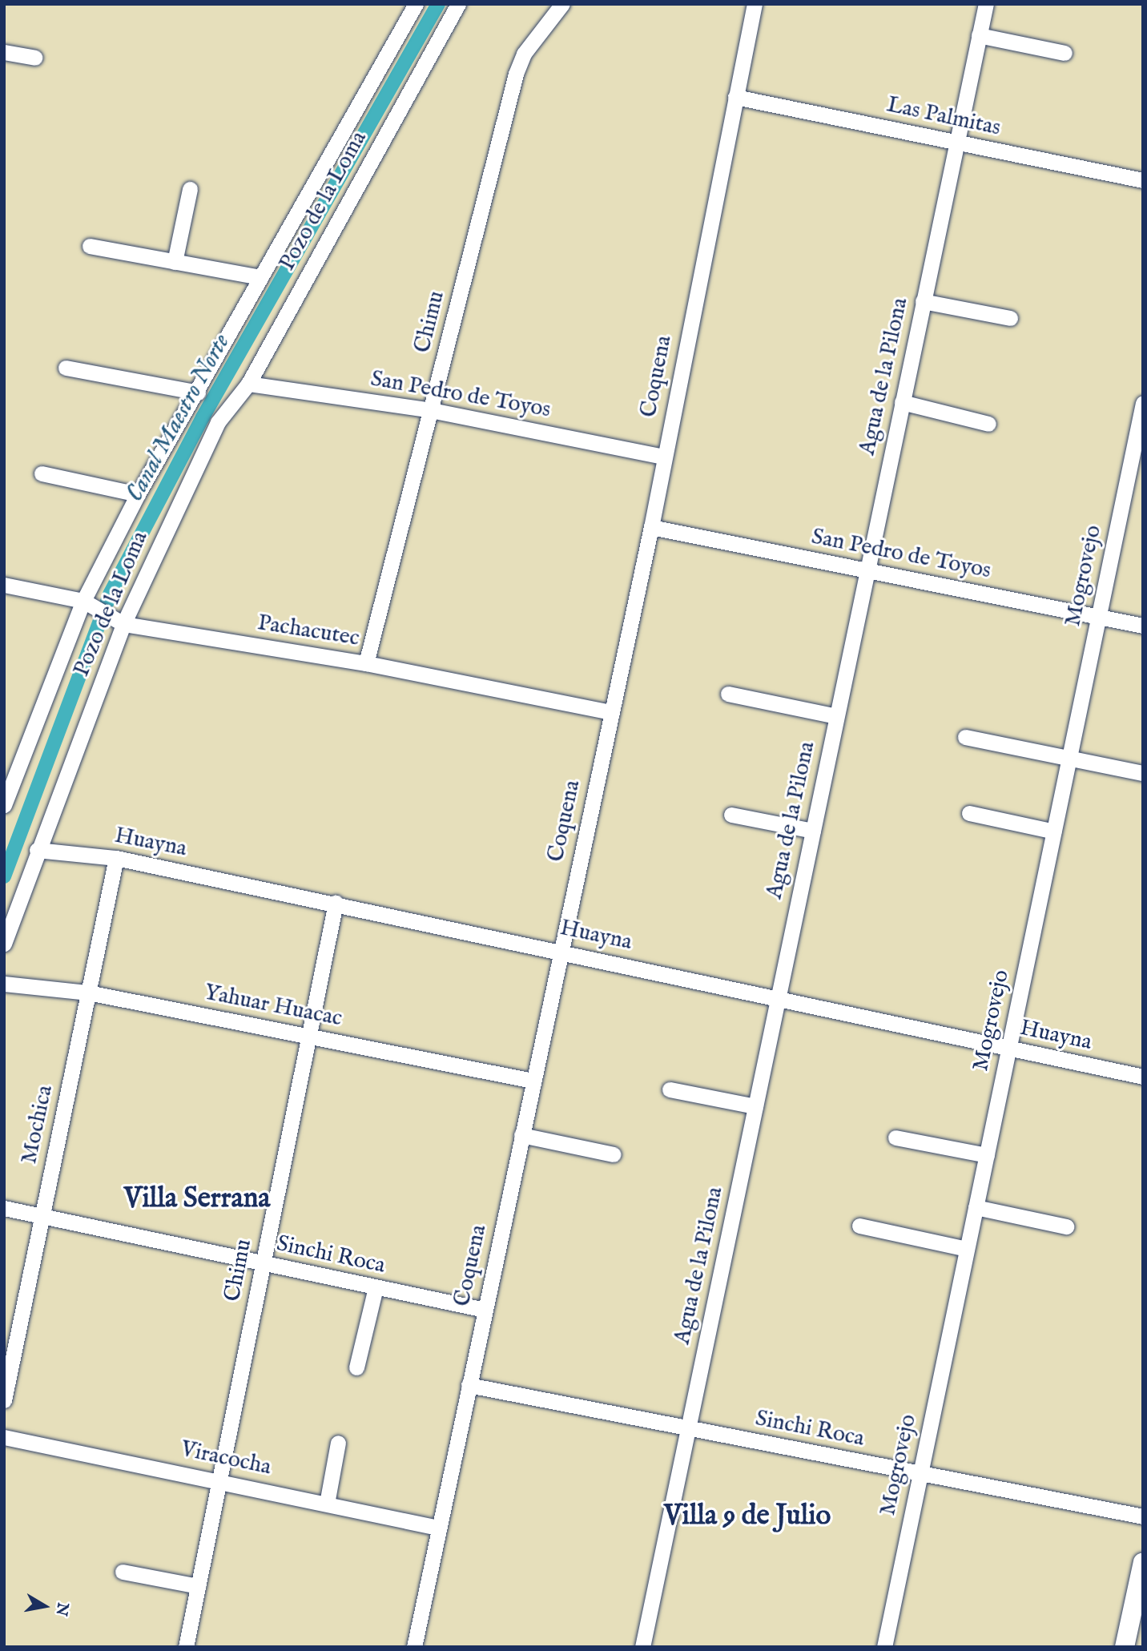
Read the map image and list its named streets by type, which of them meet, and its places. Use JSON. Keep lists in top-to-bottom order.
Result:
{
  "streets": {
    "street": [
      "Las Palmitas",
      "Pozo de la Loma",
      "Chimu",
      "Coquena",
      "Agua de la Pilona",
      "San Pedro de Toyos",
      "Mogrovejo",
      "Pachacutec",
      "Huayna",
      "Yahuar Huacac",
      "Mochica",
      "Sinchi Roca",
      "Viracocha"
    ]
  },
  "crossings": [
    ["Las Palmitas", "Coquena"],
    ["Las Palmitas", "Agua de la Pilona"],
    ["Pozo de la Loma", "San Pedro de Toyos"],
    ["Pozo de la Loma", "Pachacutec"],
    ["Pozo de la Loma", "Huayna"],
    ["Chimu", "San Pedro de Toyos"],
    ["Chimu", "Pachacutec"],
    ["Chimu", "Huayna"],
    ["Chimu", "Yahuar Huacac"],
    ["Chimu", "Sinchi Roca"],
    ["Chimu", "Viracocha"],
    ["Coquena", "San Pedro de Toyos"],
    ["Coquena", "Pachacutec"],
    ["Coquena", "Huayna"],
    ["Coquena", "Yahuar Huacac"],
    ["Coquena", "Sinchi Roca"],
    ["Coquena", "Viracocha"],
    ["Agua de la Pilona", "San Pedro de Toyos"],
    ["Agua de la Pilona", "Huayna"],
    ["Agua de la Pilona", "Sinchi Roca"],
    ["San Pedro de Toyos", "Mogrovejo"],
    ["Mogrovejo", "Huayna"],
    ["Mogrovejo", "Sinchi Roca"],
    ["Huayna", "Mochica"],
    ["Yahuar Huacac", "Mochica"],
    ["Mochica", "Sinchi Roca"]
  ],
  "districts": ["Villa Serrana", "Villa 9 de Julio"],
  "water": ["Canal Maestro Norte"],
  "north": "right"
}
